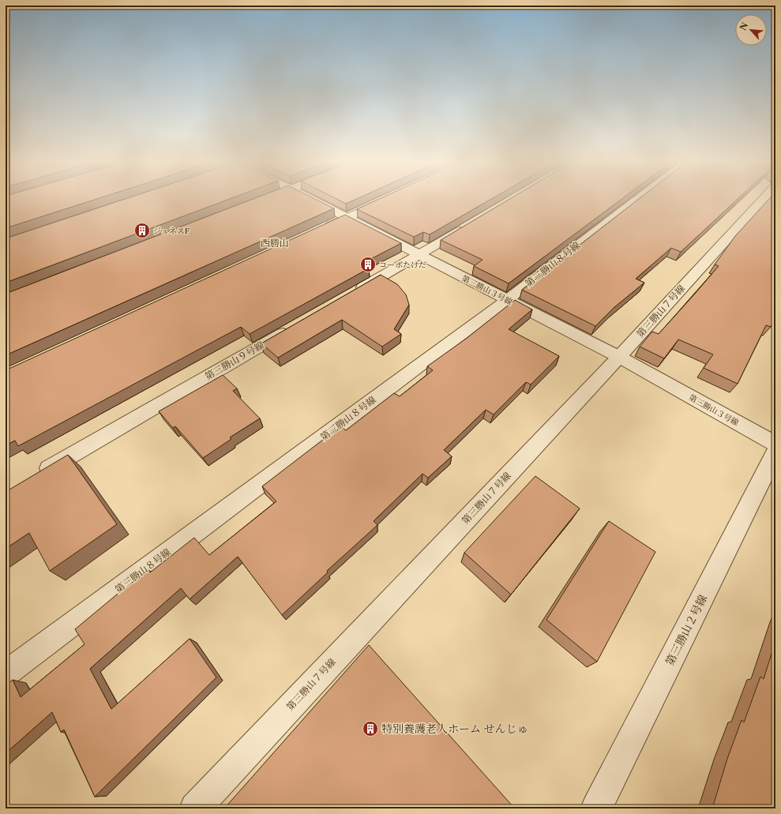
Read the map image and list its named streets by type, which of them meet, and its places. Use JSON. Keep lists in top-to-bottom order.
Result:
{
  "streets": {
    "street": [
      "第三勝山８号線",
      "第三勝山３号線",
      "第三勝山７号線",
      "第三勝山９号線",
      "第三勝山２号線"
    ]
  },
  "crossings": [
    ["第三勝山８号線", "第三勝山３号線"],
    ["第三勝山３号線", "第三勝山７号線"]
  ],
  "districts": ["西勝山"],
  "places": {
    "building": ["ジュネスF", "コーポたけだ", "特別養護老人ホーム せんじゅ"]
  },
  "north": "top left"
}
